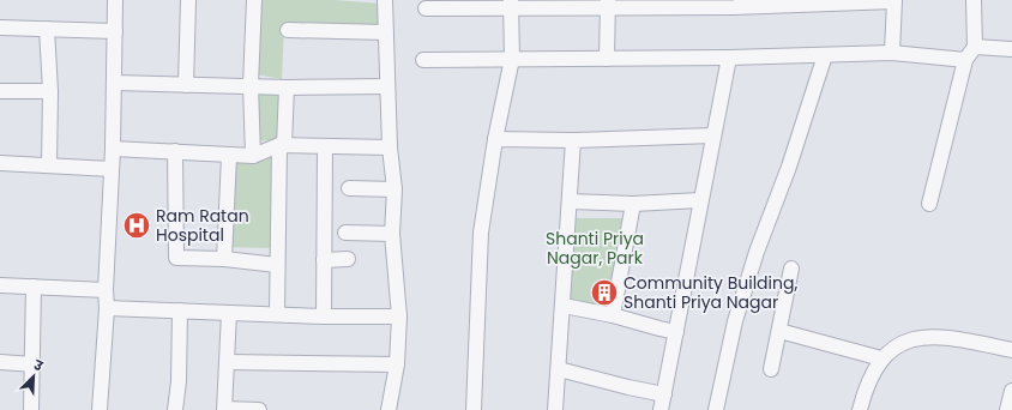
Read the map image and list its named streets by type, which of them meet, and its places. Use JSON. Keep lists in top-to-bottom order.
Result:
{
  "parks": ["Shanti Priya Nagar, Park"],
  "places": {
    "hospital": ["Ram Ratan Hospital"],
    "building": ["Community Building, Shanti Priya Nagar"]
  },
  "north": "top right"
}
